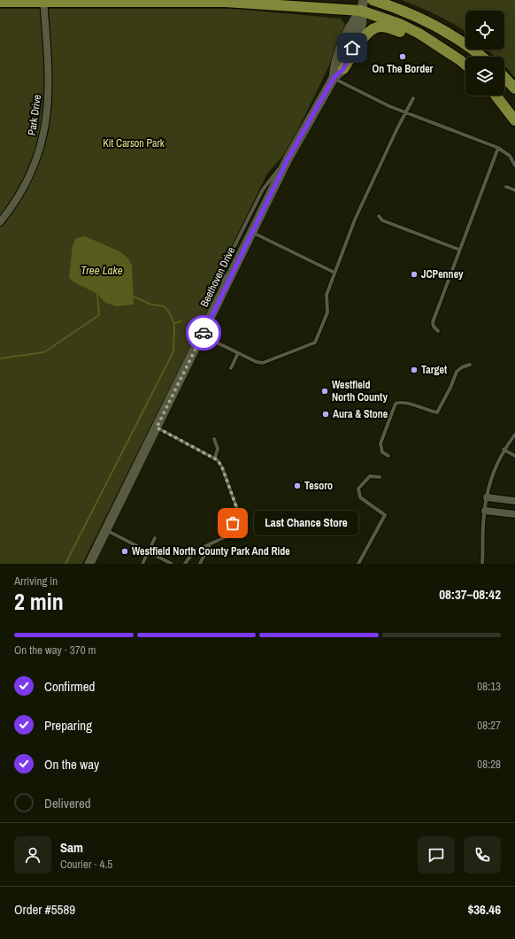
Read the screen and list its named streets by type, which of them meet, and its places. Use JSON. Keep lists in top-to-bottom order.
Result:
{
  "streets": {
    "main road": ["Beethoven Drive"],
    "street": ["Park Drive"]
  },
  "water": ["Tree Lake"],
  "parks": ["Kit Carson Park"],
  "places": [
    "On The Border",
    "JCPenney",
    "Target",
    "Westfield North County",
    "Aura & Stone",
    "Tesoro",
    "Last Chance Store",
    "Westfield North County Park And Ride"
  ],
  "page": {
    "bubble": "Last Chance Store",
    "heading": ["2 min", "Arriving in", "08:37–08:42"],
    "panel": [
      "Sam",
      "Courier · 4.5",
      "Order #5589",
      "$36.46"
    ],
    "bar": "On the way · 370 m",
    "list": [
      ["Confirmed", "08:13"],
      ["Preparing", "08:27"],
      ["On the way", "08:28"],
      "Delivered"
    ]
  }
}
